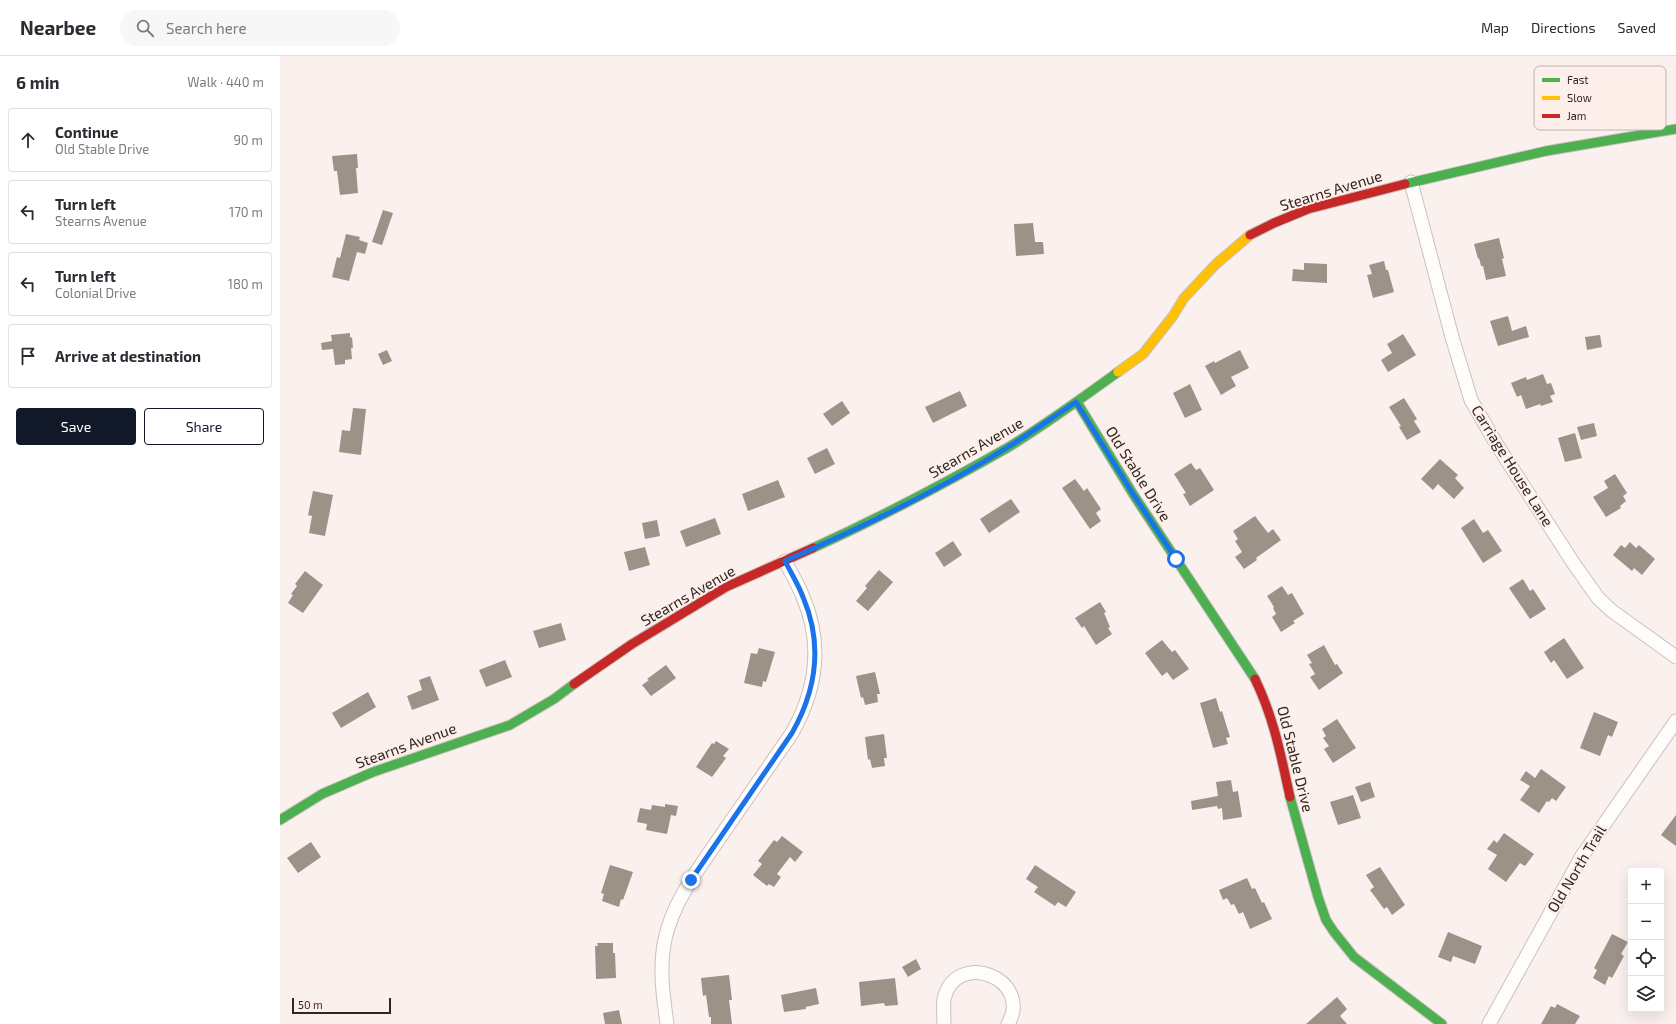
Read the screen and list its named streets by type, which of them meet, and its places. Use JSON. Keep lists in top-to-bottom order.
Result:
{
  "streets": {
    "street": [
      "Stearns Avenue",
      "Carriage House Lane",
      "Old Stable Drive",
      "Old North Trail"
    ]
  },
  "crossings": [
    ["Stearns Avenue", "Carriage House Lane"],
    ["Stearns Avenue", "Old Stable Drive"]
  ],
  "legend": ["Fast", "Slow", "Jam"],
  "scale_bar": "50 m",
  "page": {
    "header": "Nearbee",
    "search": "Search here",
    "nav": ["Map", "Directions", "Saved"],
    "heading": ["6 min", "Walk · 440 m"],
    "list": [
      ["Continue", "Old Stable Drive", "90 m"],
      ["Turn left", "Stearns Avenue", "170 m"],
      ["Turn left", "Colonial Drive", "180 m"],
      "Arrive at destination"
    ],
    "buttons": ["Save", "Share"],
    "map_buttons": ["+", "−"],
    "scale": "50 m"
  }
}
